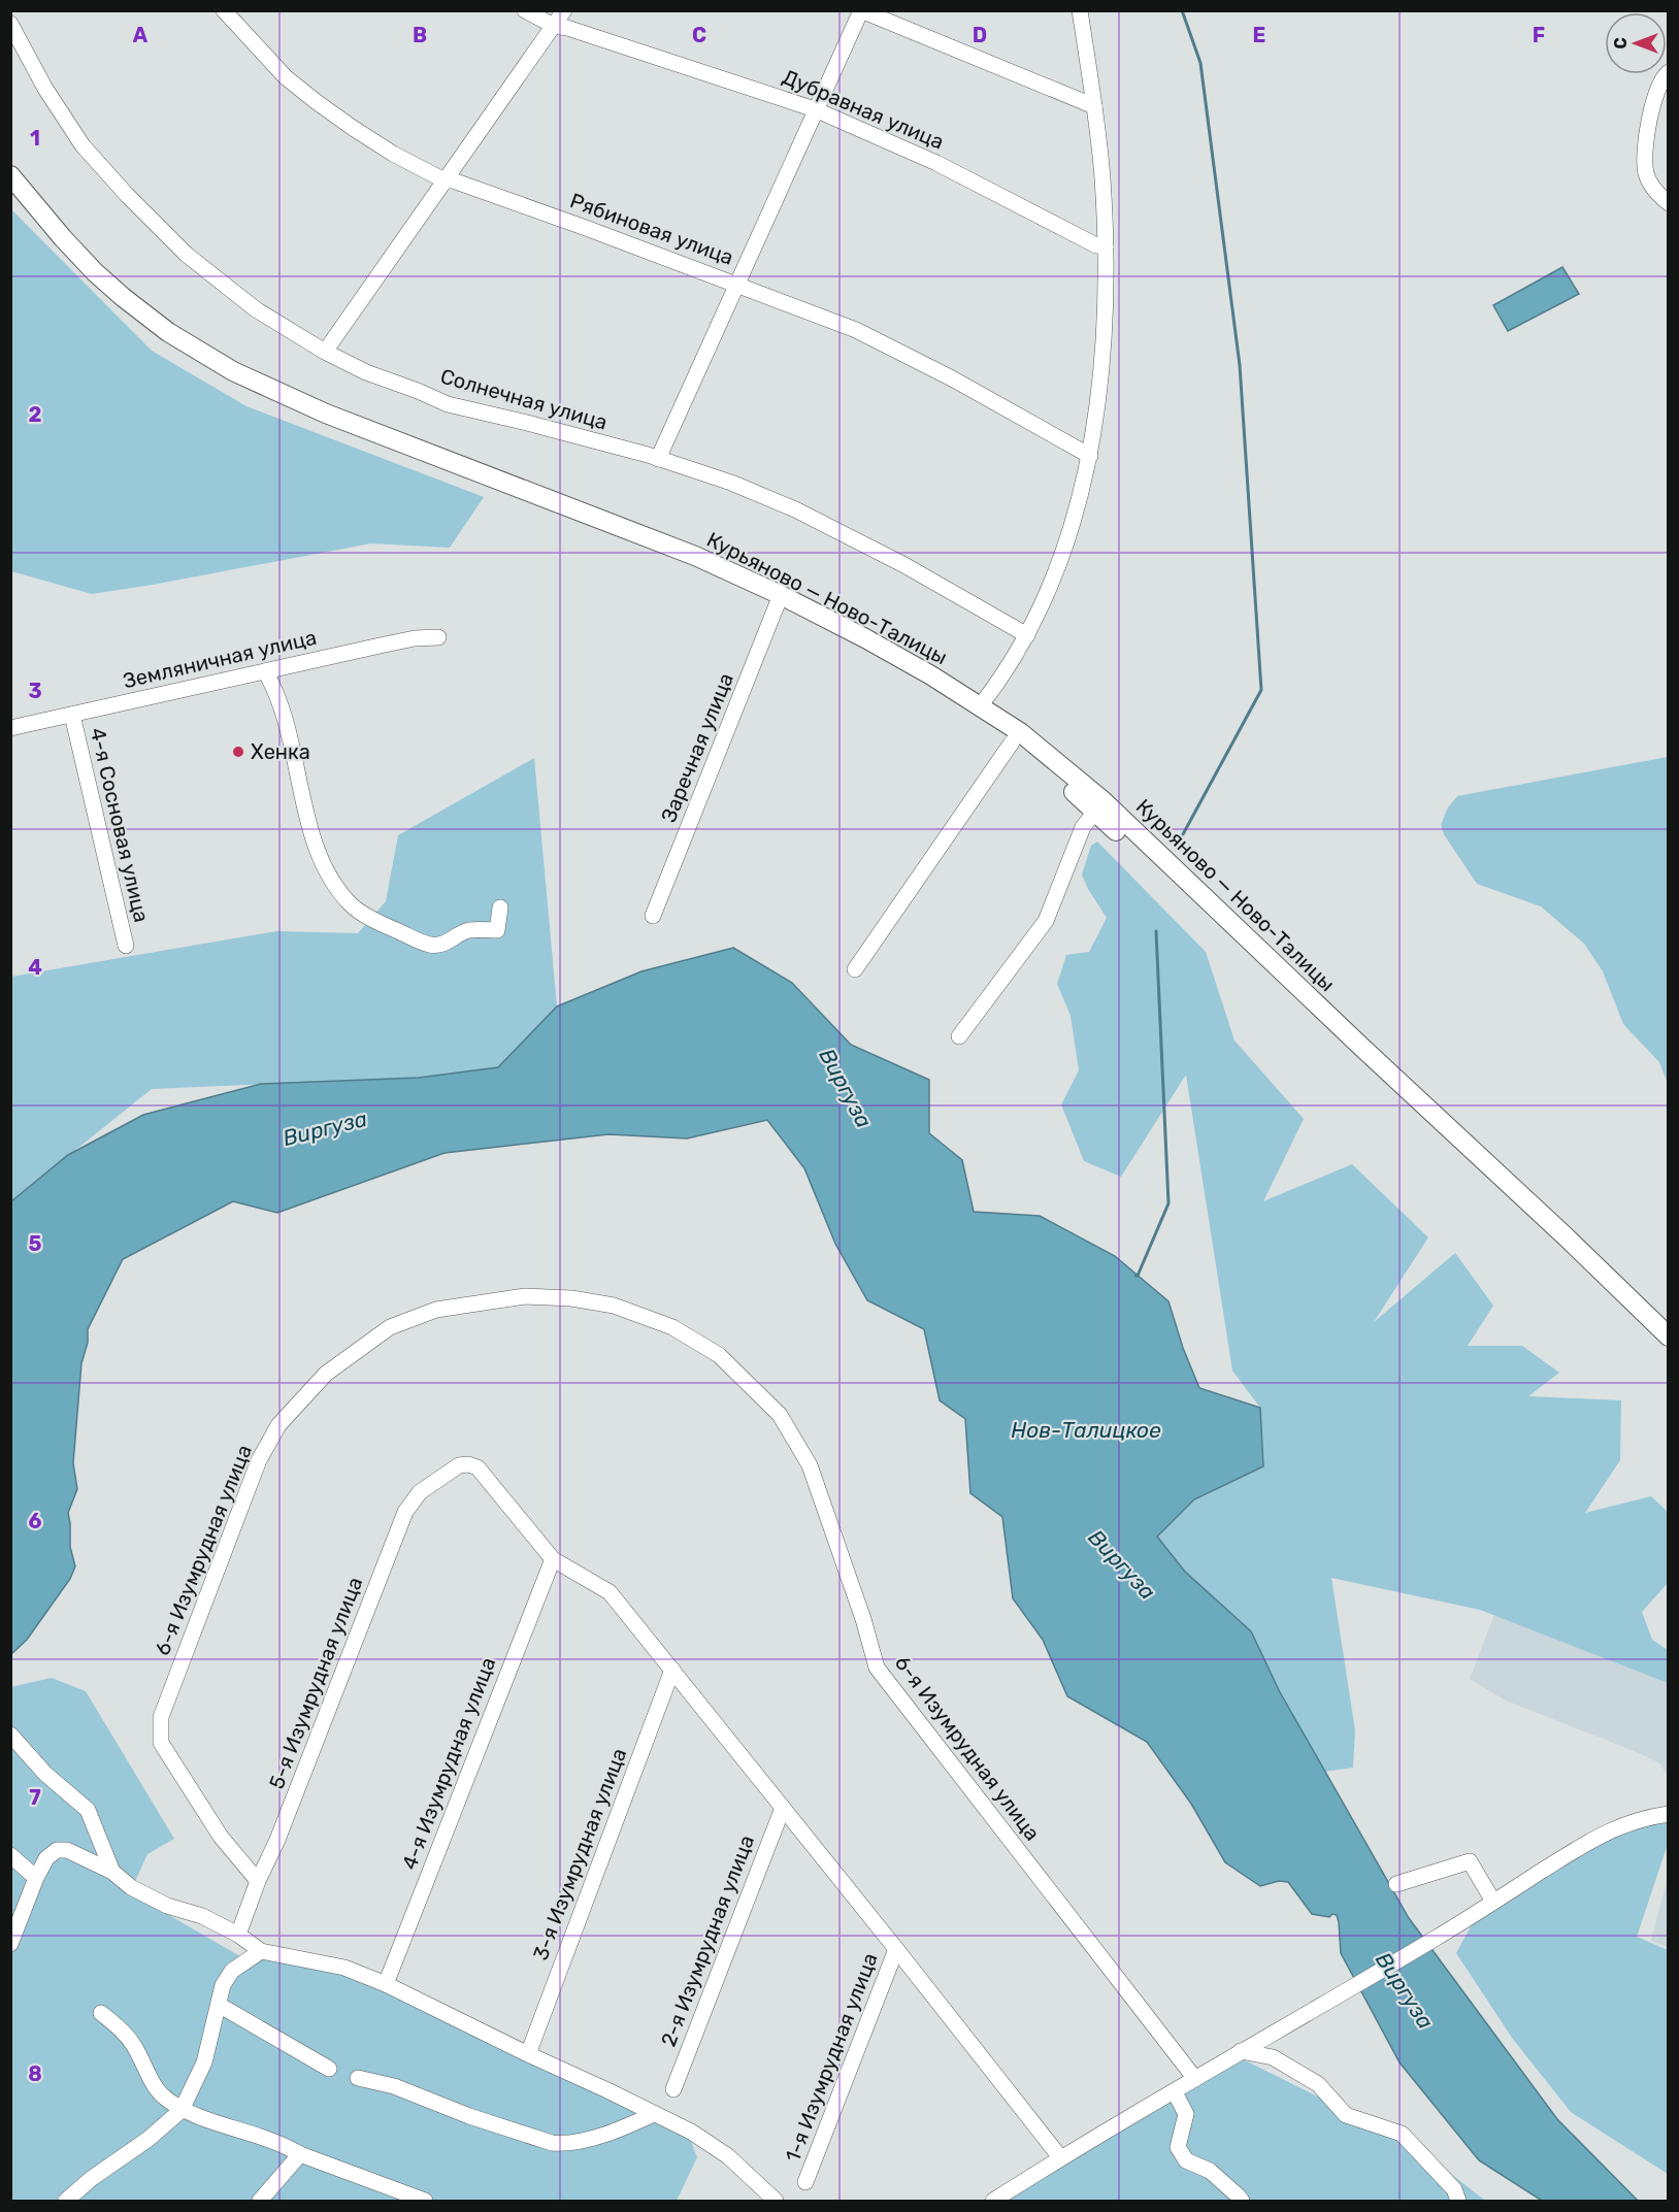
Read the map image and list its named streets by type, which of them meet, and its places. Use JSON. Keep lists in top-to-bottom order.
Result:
{
  "streets": {
    "main road": ["Курьяново — Ново-Талицы"],
    "street": [
      "Дубравная улица",
      "Рябиновая улица",
      "Солнечная улица",
      "Земляничная улица",
      "Заречная улица",
      "4-я Сосновая улица",
      "6-я Изумрудная улица",
      "5-я Изумрудная улица",
      "4-я Изумрудная улица",
      "3-я Изумрудная улица",
      "2-я Изумрудная улица",
      "1-я Изумрудная улица"
    ]
  },
  "crossings": [
    ["Курьяново — Ново-Талицы", "Заречная улица"],
    ["Земляничная улица", "4-я Сосновая улица"],
    ["6-я Изумрудная улица", "5-я Изумрудная улица"],
    ["5-я Изумрудная улица", "4-я Изумрудная улица"]
  ],
  "water": ["Виргуза", "Нов-Талицкое"],
  "places": ["Хенка"],
  "north": "left",
  "grid": {
    "columns": [
      "A",
      "B",
      "C",
      "D",
      "E",
      "F"
    ],
    "rows": [
      "1",
      "2",
      "3",
      "4",
      "5",
      "6",
      "7",
      "8"
    ]
  }
}
